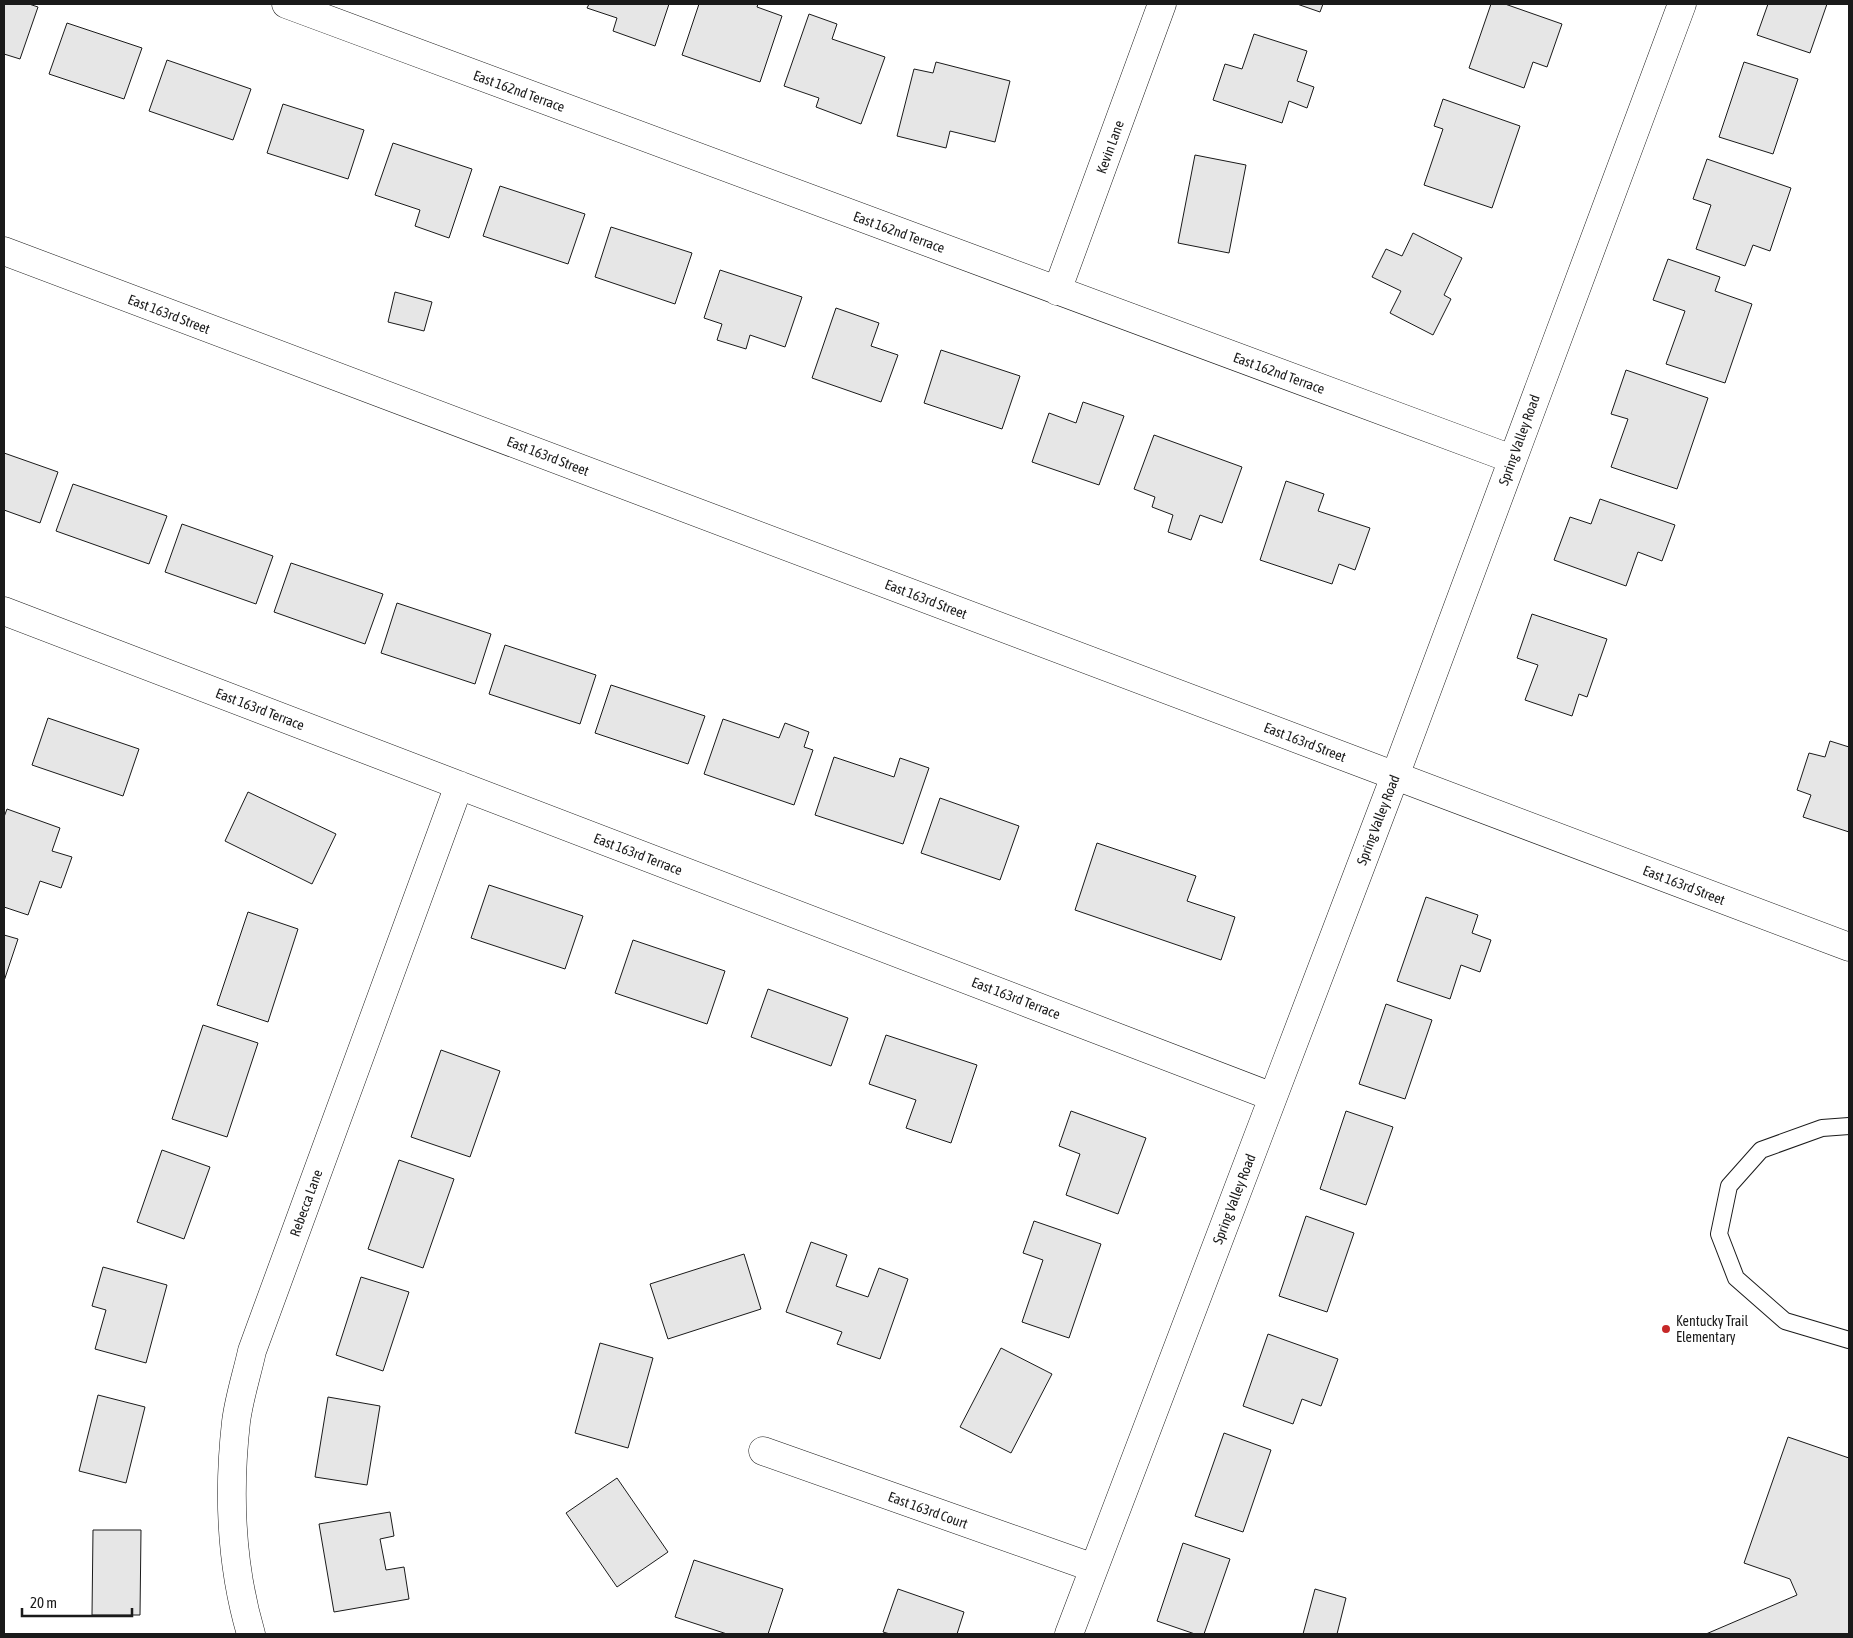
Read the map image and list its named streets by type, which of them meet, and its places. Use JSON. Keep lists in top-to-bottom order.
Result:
{
  "streets": {
    "street": [
      "East 162nd Terrace",
      "Kevin Lane",
      "East 163rd Street",
      "Spring Valley Road",
      "East 163rd Terrace",
      "Rebecca Lane",
      "East 163rd Court"
    ]
  },
  "crossings": [
    ["East 162nd Terrace", "Kevin Lane"],
    ["East 162nd Terrace", "Spring Valley Road"],
    ["East 163rd Street", "Spring Valley Road"],
    ["Spring Valley Road", "East 163rd Terrace"],
    ["Spring Valley Road", "East 163rd Court"],
    ["East 163rd Terrace", "Rebecca Lane"]
  ],
  "places": ["Kentucky Trail Elementary"],
  "scale_bar": "20 m"
}
